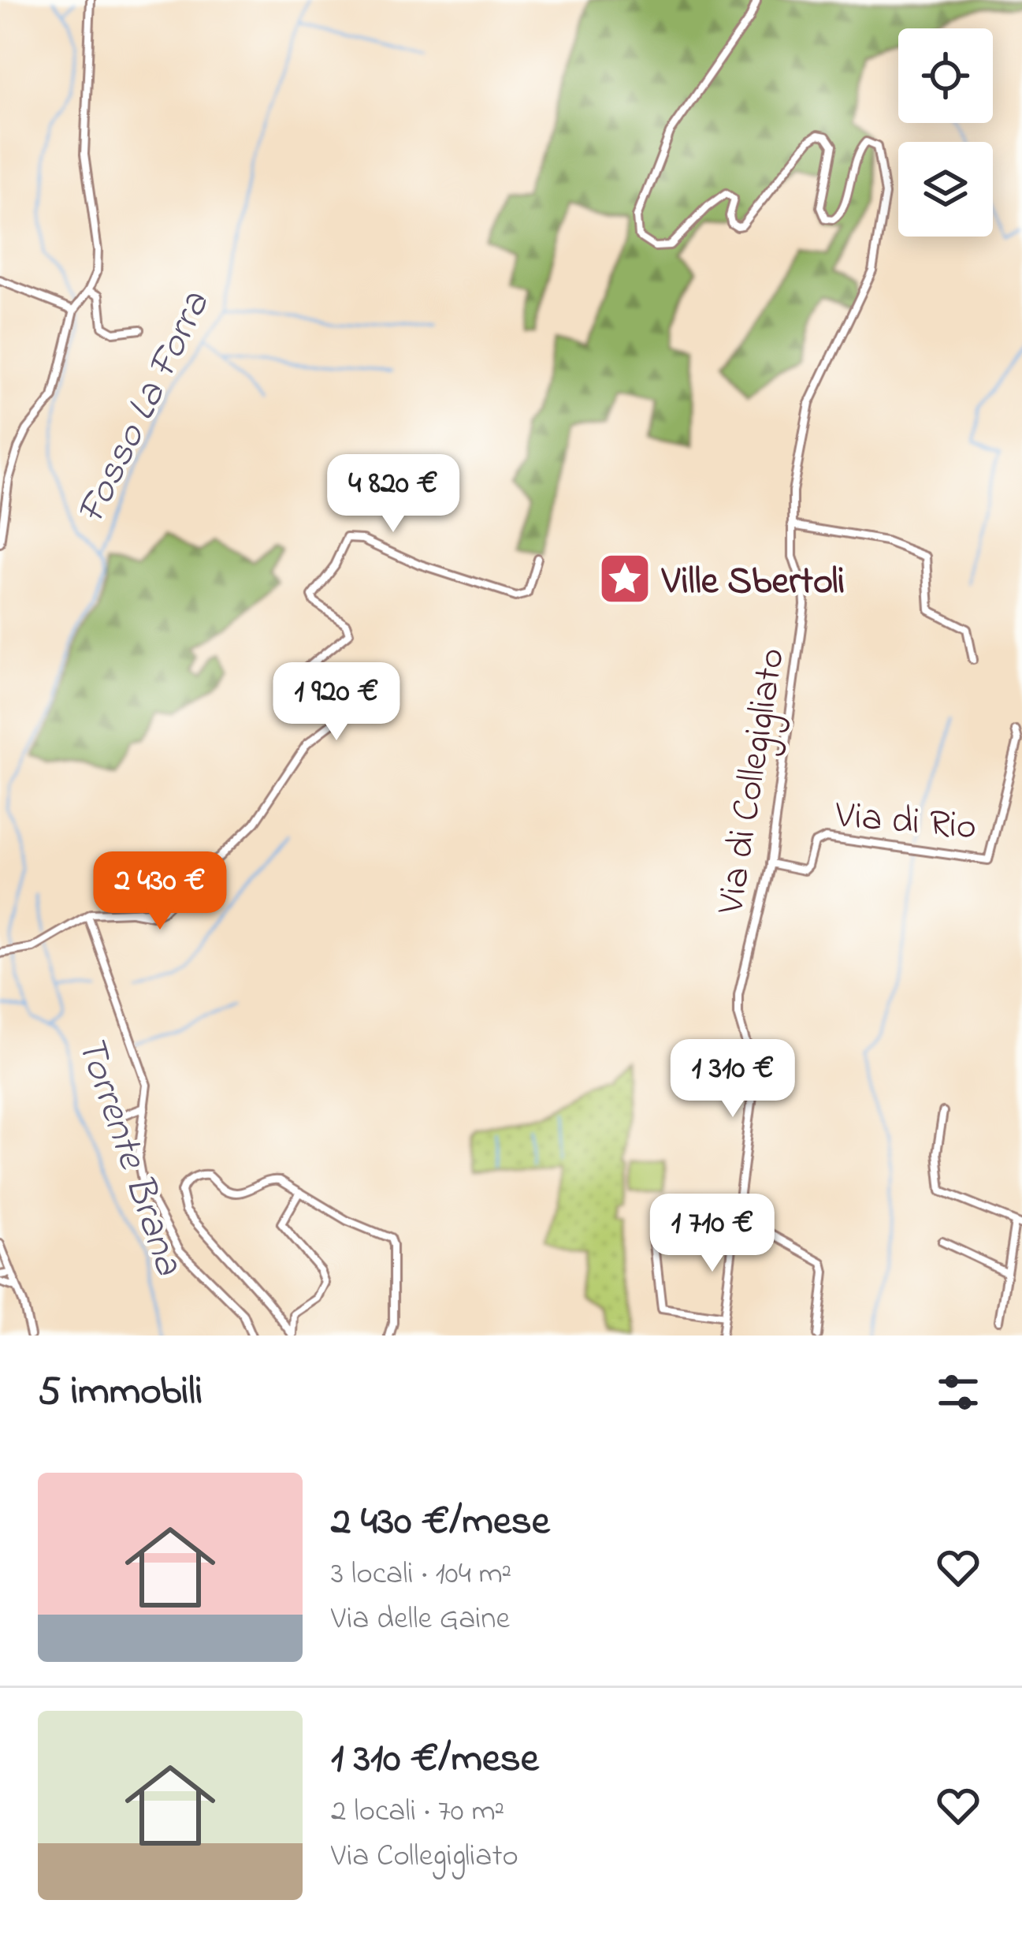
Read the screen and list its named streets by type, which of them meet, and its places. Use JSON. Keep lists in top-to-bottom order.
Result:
{
  "streets": {
    "street": ["Via di Collegigliato", "Via di Rio"]
  },
  "crossings": [
    ["Via di Collegigliato", "Via di Rio"]
  ],
  "water": ["Fosso La Forra", "Torrente Brana"],
  "places": {
    "place": ["Ville Sbertoli"]
  },
  "page": {
    "price": [
      "4 820 €",
      "1 920 €",
      "2 430 €",
      "1 310 €",
      "1 710 €"
    ],
    "heading": "5 immobili",
    "list": [
      {
        "name": "2 430 €/mese",
        "note": "3 locali · 104 m² · Via delle Gaine"
      },
      {
        "name": "1 310 €/mese",
        "note": "2 locali · 70 m² · Via Collegigliato"
      }
    ]
  }
}
